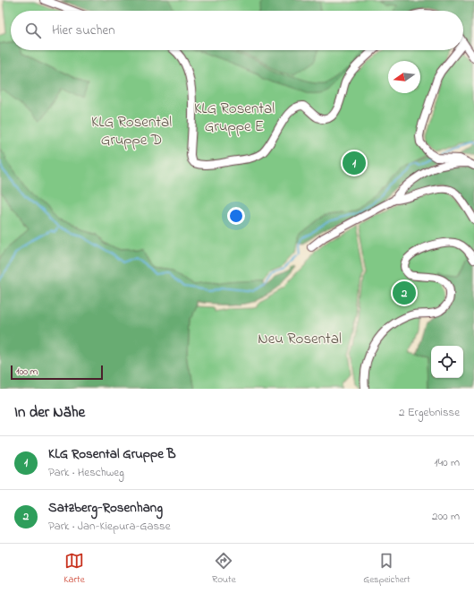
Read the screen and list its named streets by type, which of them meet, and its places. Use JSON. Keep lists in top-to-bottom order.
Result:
{
  "parks": ["KLG Rosental Gruppe E", "KLG Rosental Gruppe D", "Neu Rosental"],
  "scale_bar": "100 m",
  "north": "left",
  "page": {
    "search": "Hier suchen",
    "pins": ["1", "2"],
    "scale": "100 m",
    "heading": ["In der Nähe", "2 Ergebnisse"],
    "list": [
      {
        "mark": "1",
        "name": "KLG Rosental Gruppe B",
        "note": "Park · Heschweg",
        "value": "140 m"
      },
      {
        "mark": "2",
        "name": "Satzberg-Rosenhang",
        "note": "Park · Jan-Kiepura-Gasse",
        "value": "200 m"
      }
    ],
    "nav": ["Karte", "Route", "Gespeichert"]
  }
}
